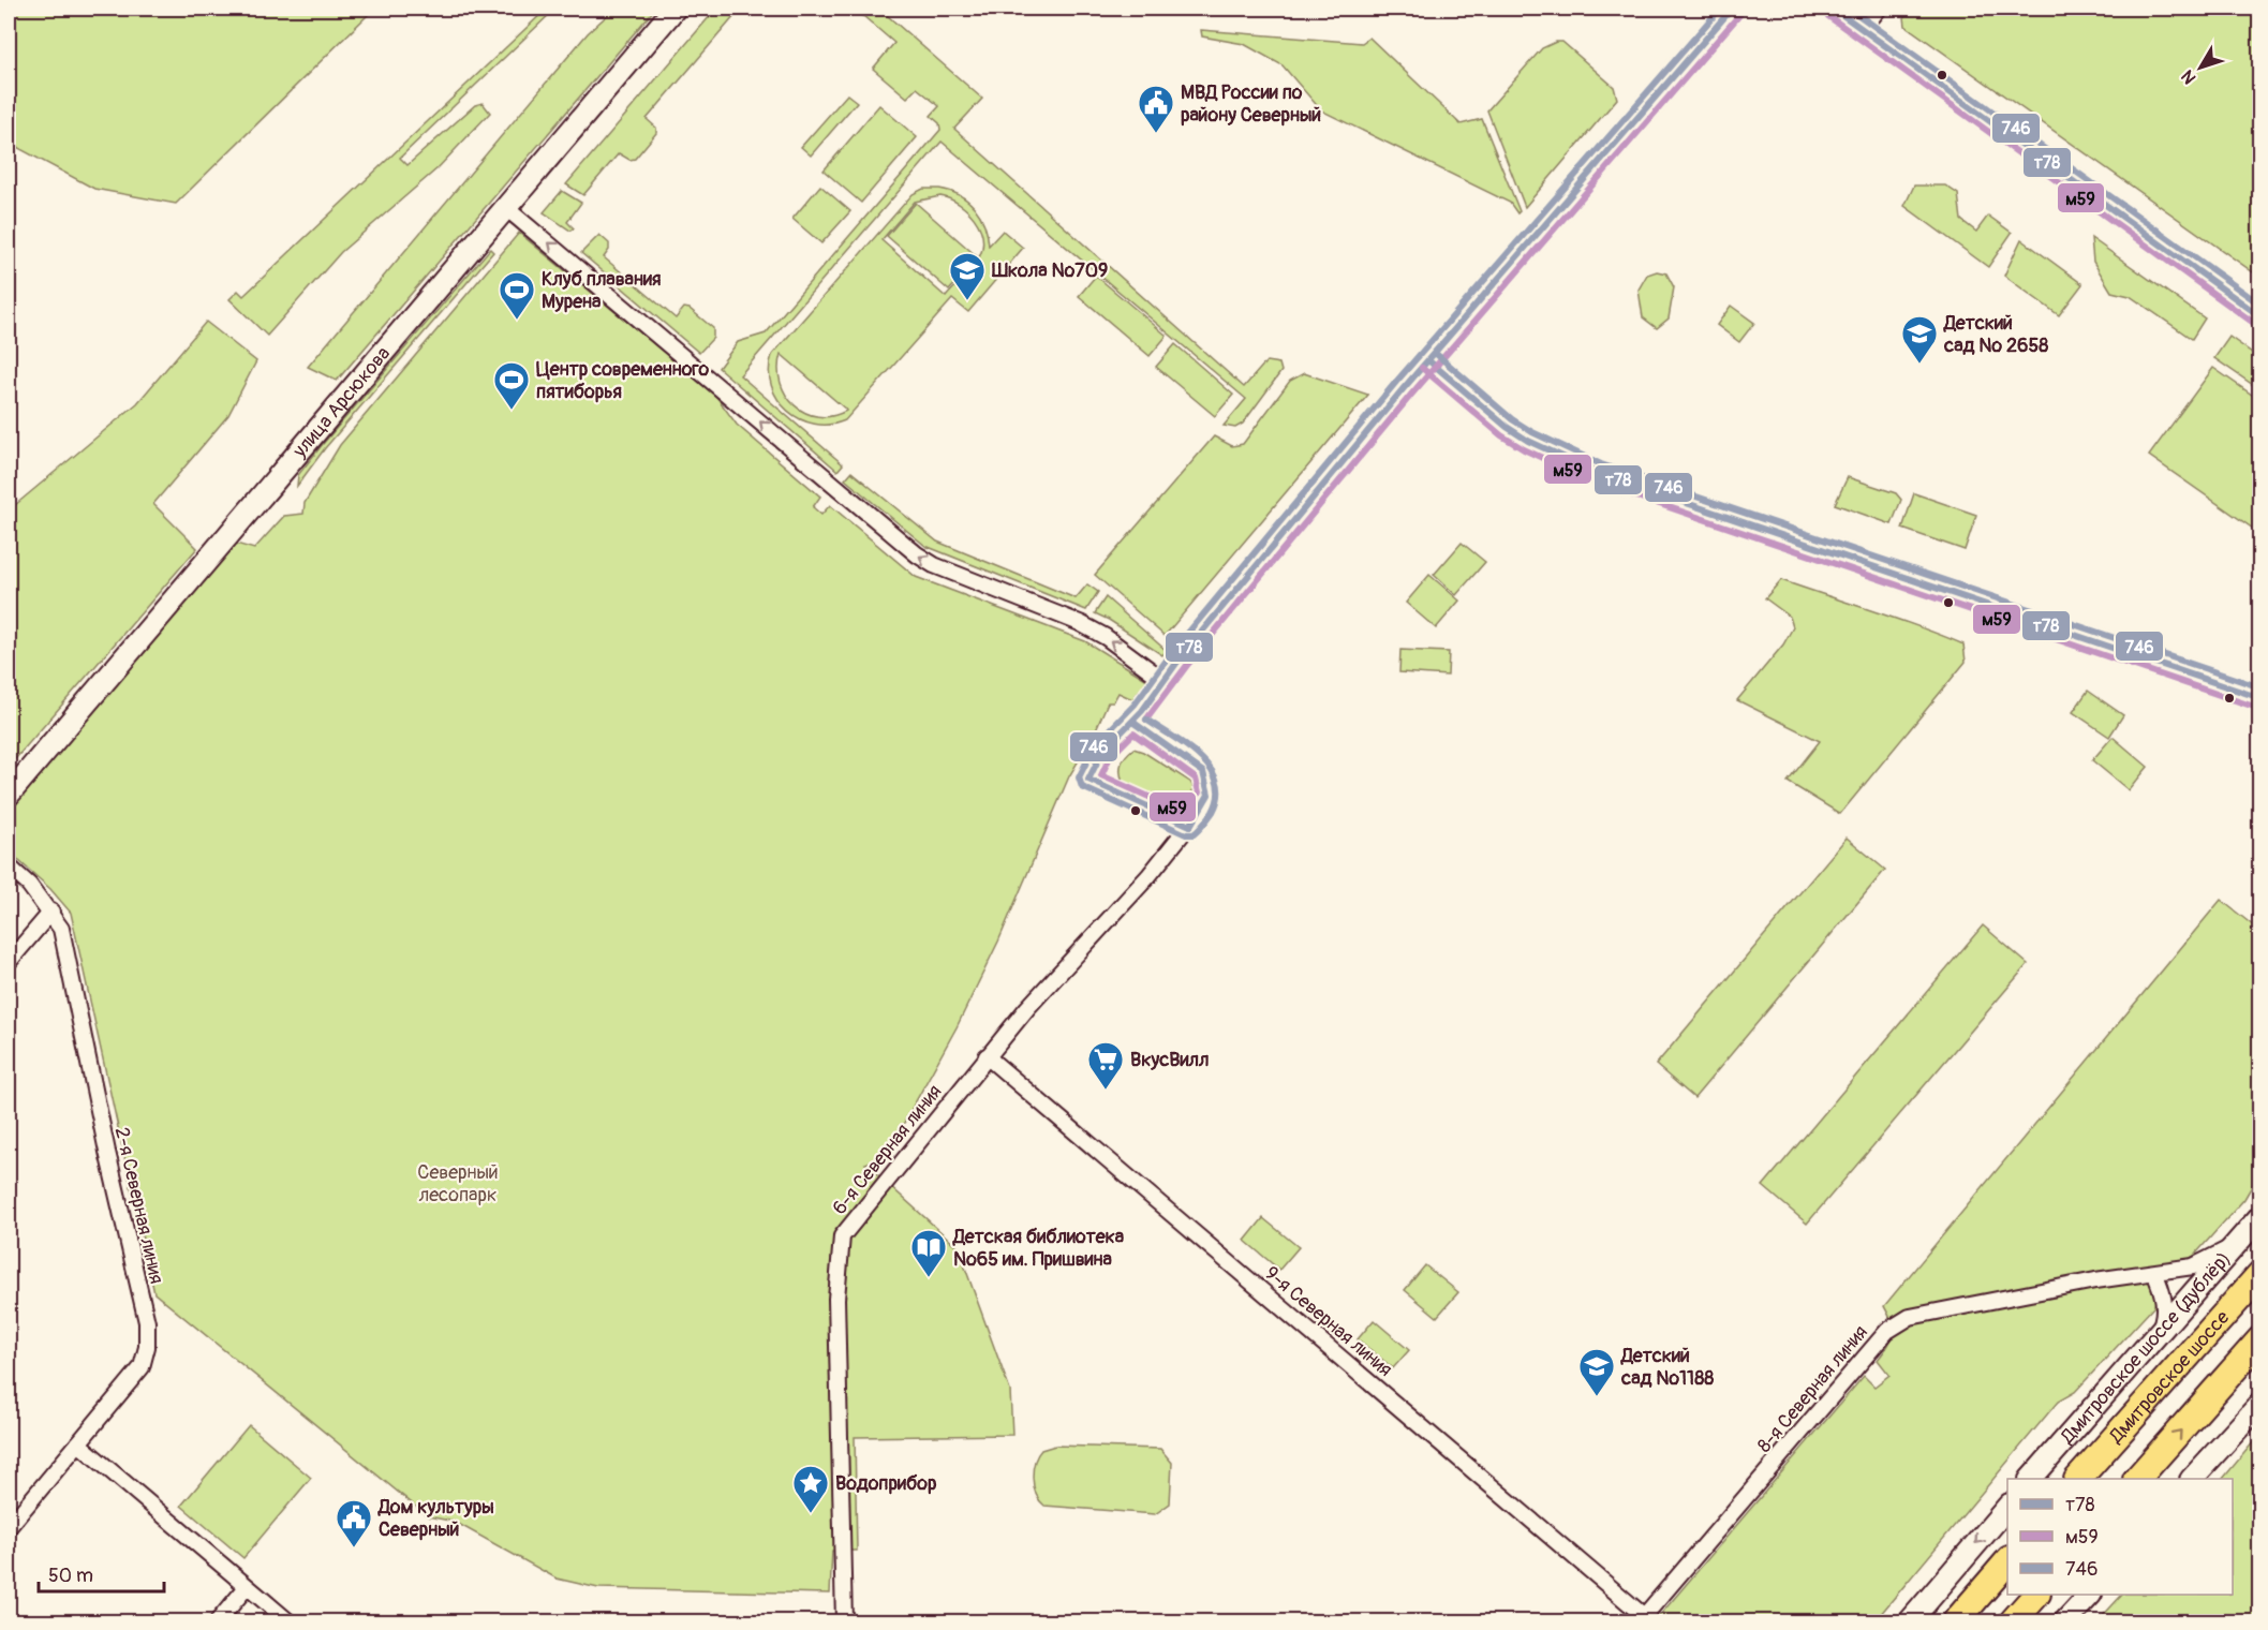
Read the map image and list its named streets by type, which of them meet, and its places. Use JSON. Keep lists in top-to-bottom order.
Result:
{
  "streets": {
    "highway": ["Дмитровское шоссе"],
    "street": [
      "улица Арсюкова",
      "6-я Северная линия",
      "2-я Северная линия",
      "9-я Северная линия",
      "Дмитровское шоссе (дублёр)",
      "8-я Северная линия"
    ]
  },
  "crossings": [
    ["6-я Северная линия", "9-я Северная линия"],
    ["9-я Северная линия", "8-я Северная линия"],
    ["Дмитровское шоссе (дублёр)", "8-я Северная линия"]
  ],
  "parks": ["Северный лесопарк"],
  "places": {
    "public building": ["МВД России по району Северный", "Дом культуры Северный"],
    "school or university": ["Школа №709", "Детский сад № 2658", "Детский сад №1188"],
    "sports": ["Клуб плавания Мурена", "Центр современного пятиборья"],
    "supermarket": ["ВкусВилл"],
    "library": ["Детская библиотека №65 им. Пришвина"],
    "place": ["Водоприбор"]
  },
  "lines": ["transit line т78", "transit line 746", "transit line м59"],
  "legend": ["т78", "м59", "746"],
  "scale_bar": "50 m",
  "north": "bottom left"
}
